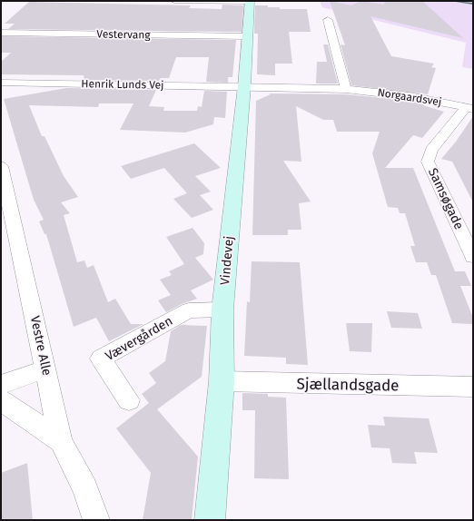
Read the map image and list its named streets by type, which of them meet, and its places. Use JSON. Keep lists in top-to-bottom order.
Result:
{
  "streets": {
    "street": [
      "Vestervang",
      "Henrik Lunds Vej",
      "Norgaardsvej",
      "Samsøgade",
      "Vindevej",
      "Vævergården",
      "Vestre Alle",
      "Sjællandsgade"
    ]
  },
  "crossings": [
    ["Vestervang", "Vindevej"],
    ["Henrik Lunds Vej", "Norgaardsvej"],
    ["Henrik Lunds Vej", "Vindevej"],
    ["Norgaardsvej", "Samsøgade"],
    ["Norgaardsvej", "Vindevej"],
    ["Vindevej", "Vævergården"],
    ["Vindevej", "Sjællandsgade"]
  ]
}
